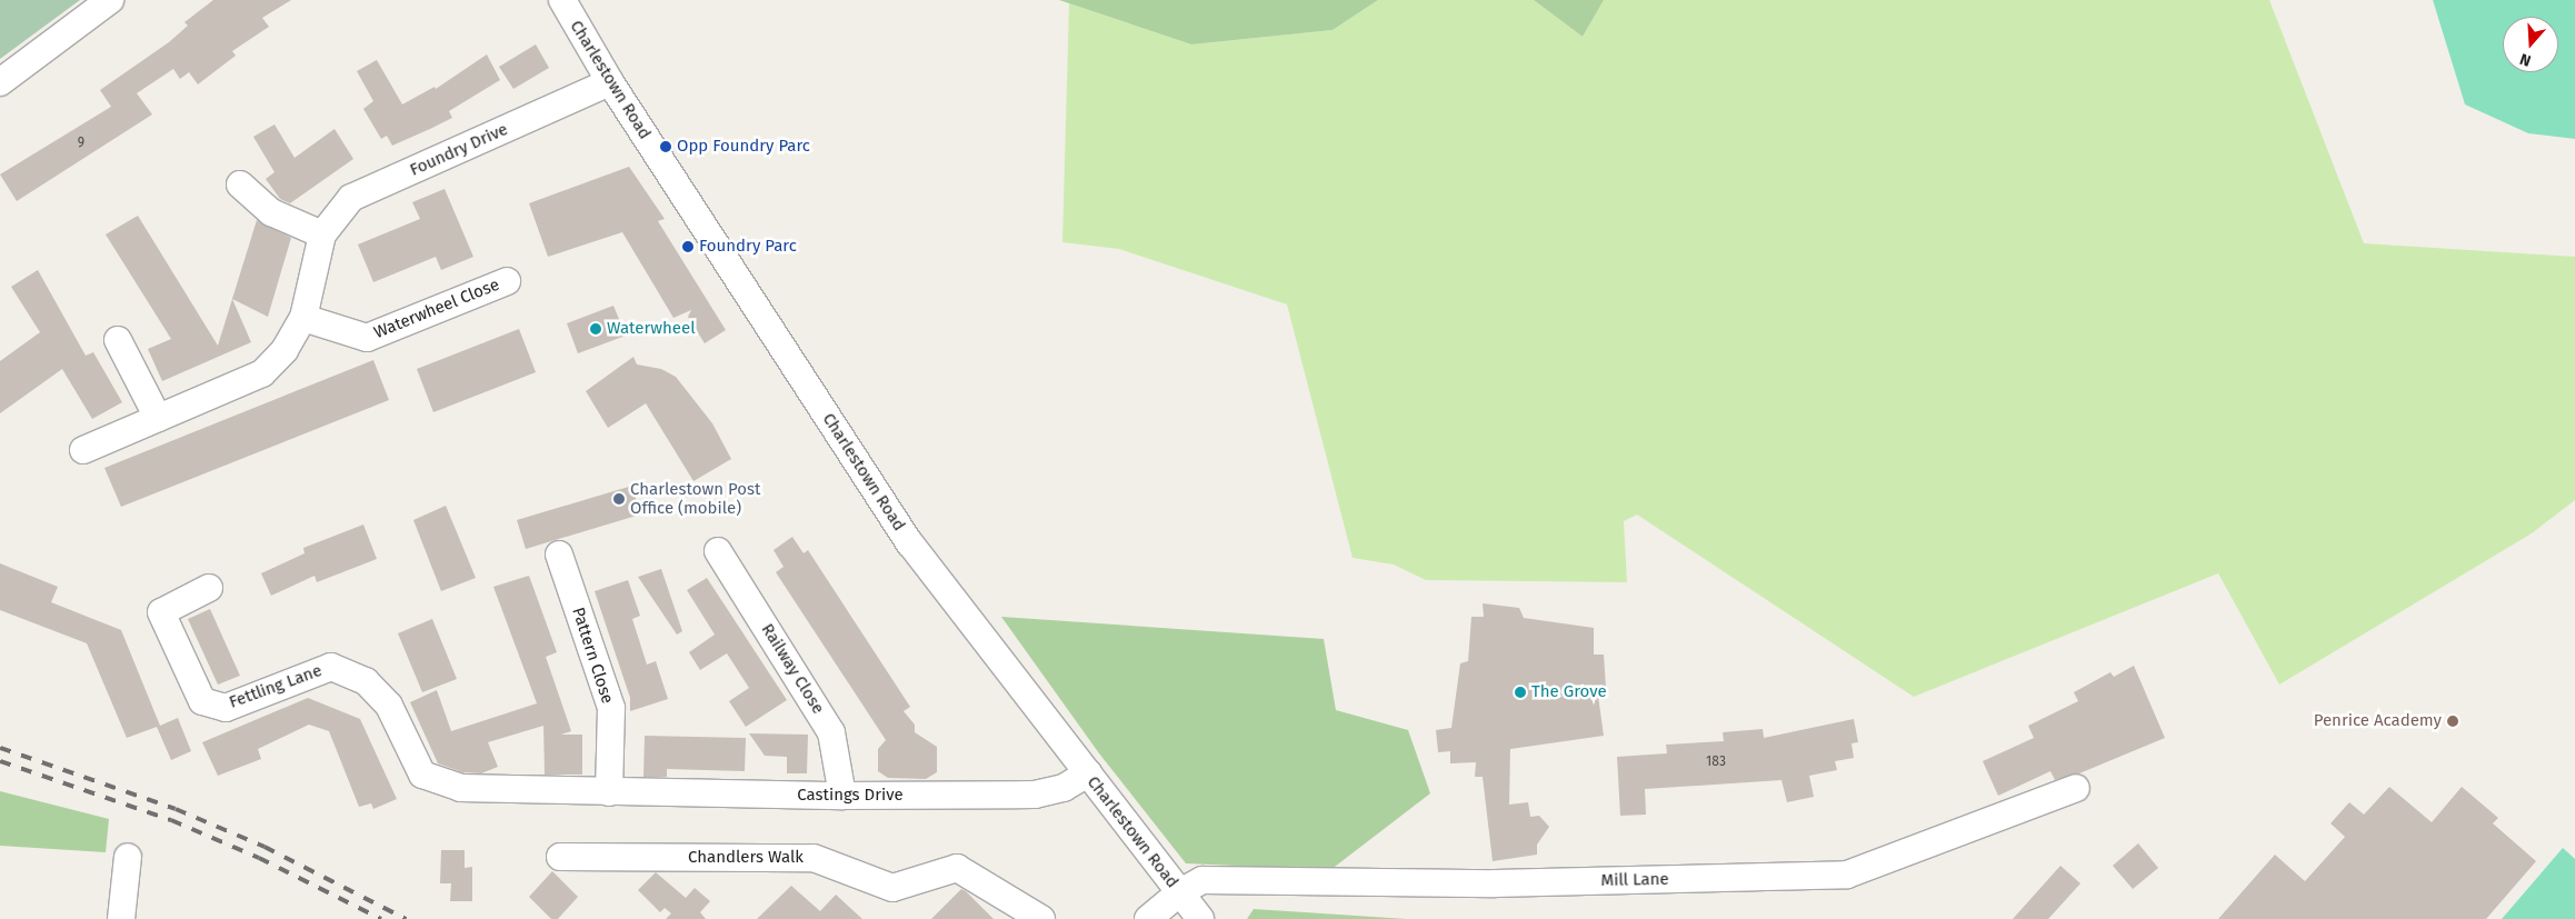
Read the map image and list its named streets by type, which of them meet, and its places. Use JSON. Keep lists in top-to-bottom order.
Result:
{
  "streets": {
    "street": [
      "Charlestown Road",
      "Foundry Drive",
      "Waterwheel Close",
      "Pattern Close",
      "Railway Close",
      "Fettling Lane",
      "Castings Drive",
      "Chandlers Walk",
      "Mill Lane"
    ]
  },
  "crossings": [
    ["Charlestown Road", "Foundry Drive"],
    ["Charlestown Road", "Castings Drive"],
    ["Charlestown Road", "Mill Lane"],
    ["Foundry Drive", "Waterwheel Close"],
    ["Pattern Close", "Fettling Lane"],
    ["Pattern Close", "Castings Drive"],
    ["Railway Close", "Castings Drive"],
    ["Fettling Lane", "Castings Drive"]
  ],
  "places": [
    "Opp Foundry Parc",
    "Foundry Parc",
    "Waterwheel",
    "Charlestown Post Office (mobile)",
    "The Grove",
    "Penrice Academy"
  ],
  "house_numbers": ["9", "183"],
  "north": "bottom"
}
